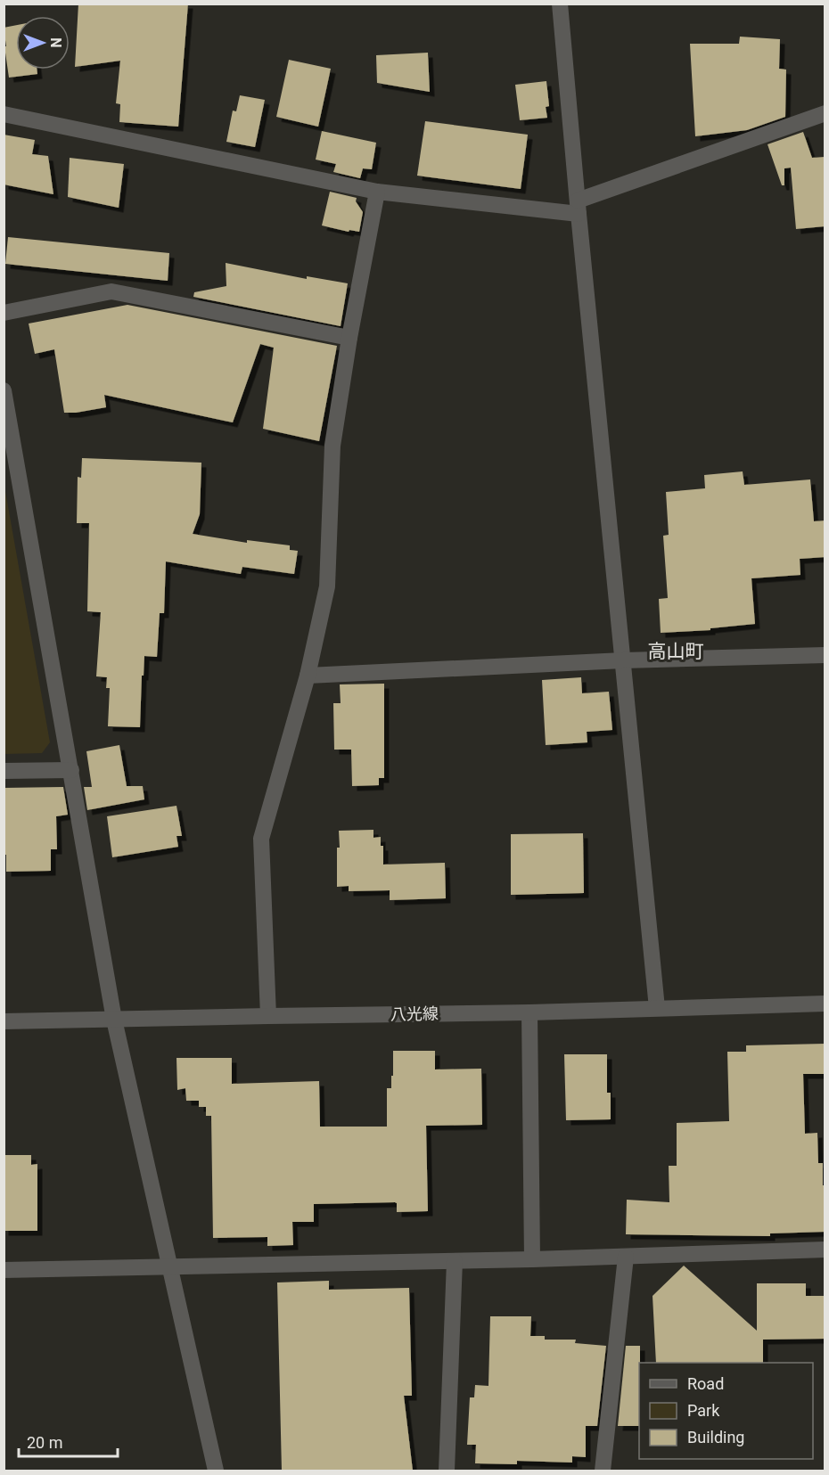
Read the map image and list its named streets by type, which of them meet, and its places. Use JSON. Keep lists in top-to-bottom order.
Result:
{
  "streets": {
    "street": ["八光線"]
  },
  "districts": ["高山町"],
  "legend": ["Road", "Park", "Building"],
  "scale_bar": "20 m",
  "north": "right"
}
